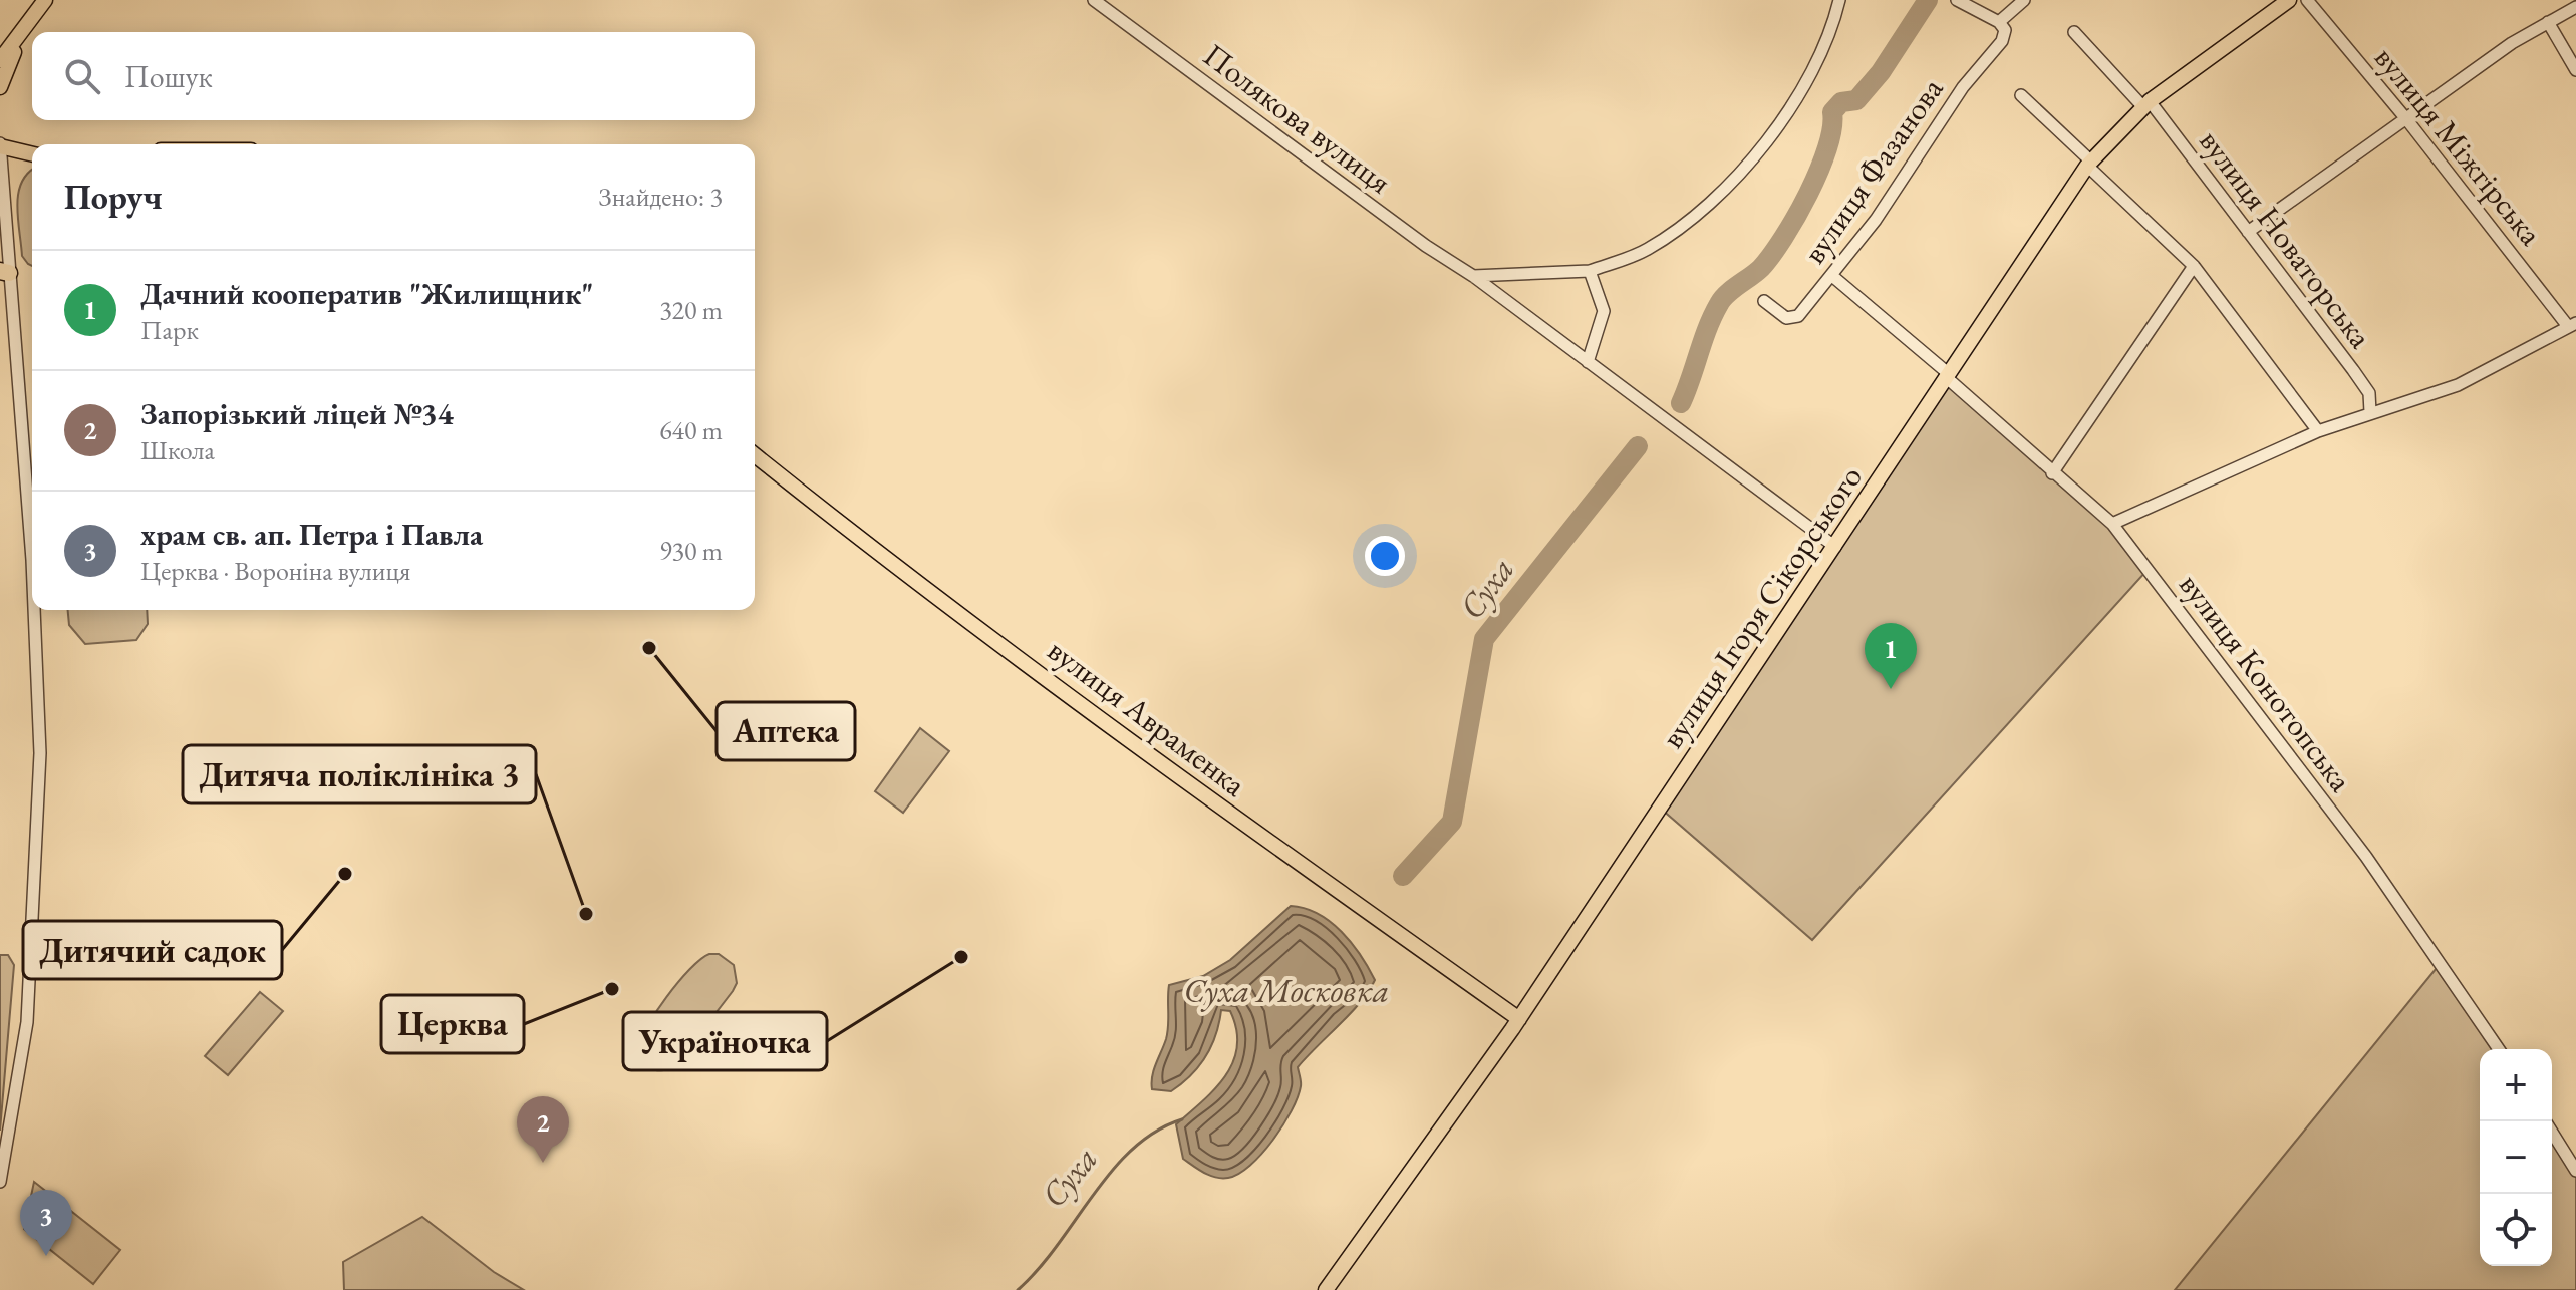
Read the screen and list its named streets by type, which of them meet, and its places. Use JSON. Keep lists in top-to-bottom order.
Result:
{
  "streets": {
    "main road": ["вулиця Ігоря Сікорського", "вулиця Авраменка"],
    "street": [
      "Полякова вулиця",
      "вулиця Міжгірська",
      "вулиця Фазанова",
      "вулиця Новаторська",
      "вулиця Конотопська"
    ]
  },
  "crossings": [
    ["Полякова вулиця", "вулиця Ігоря Сікорського"],
    ["вулиця Фазанова", "вулиця Конотопська"],
    ["вулиця Новаторська", "вулиця Ігоря Сікорського"],
    ["вулиця Ігоря Сікорського", "вулиця Конотопська"],
    ["вулиця Ігоря Сікорського", "вулиця Авраменка"]
  ],
  "water": ["Суха", "Суха Московка"],
  "places": [
    "Аптека",
    "Дитячий садок",
    "Дитяча поліклініка 3",
    "Україночка",
    "Церква"
  ],
  "page": {
    "search": "Пошук",
    "heading": ["Поруч", "Знайдено: 3"],
    "list": [
      {
        "mark": "1",
        "name": "Дачний кооператив \"Жилищник\"",
        "note": "Парк",
        "value": "320 m"
      },
      {
        "mark": "2",
        "name": "Запорізький ліцей №34",
        "note": "Школа",
        "value": "640 m"
      },
      {
        "mark": "3",
        "name": "храм св. ап. Петра і Павла",
        "note": "Церква · Вороніна вулиця",
        "value": "930 m"
      }
    ],
    "pins": ["1", "2", "3"],
    "map_buttons": ["+", "−"]
  }
}
